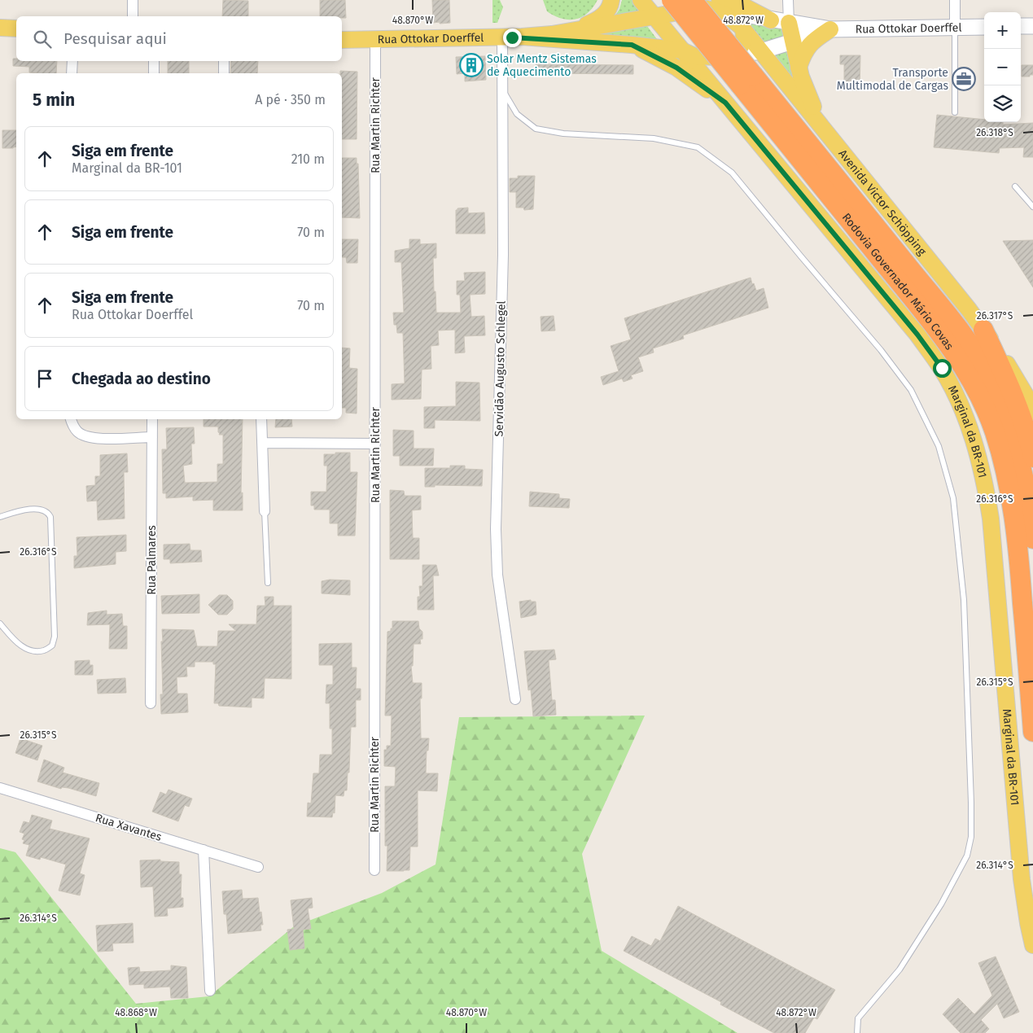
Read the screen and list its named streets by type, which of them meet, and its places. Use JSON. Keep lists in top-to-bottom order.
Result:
{
  "streets": {
    "highway": ["Rodovia Governador Mário Covas"],
    "main road": ["Rua Ottokar Doerffel", "Avenida Victor Schöpping", "Marginal da BR-101"],
    "street": [
      "Rua Martin Richter",
      "Servidão Augusto Schlegel",
      "Rua Palmares",
      "Rua Xavantes"
    ]
  },
  "crossings": [
    ["Rua Ottokar Doerffel", "Rua Martin Richter"],
    ["Rua Ottokar Doerffel", "Avenida Victor Schöpping"],
    ["Rua Ottokar Doerffel", "Rodovia Governador Mário Covas"],
    ["Rua Ottokar Doerffel", "Servidão Augusto Schlegel"],
    ["Rua Ottokar Doerffel", "Marginal da BR-101"],
    ["Avenida Victor Schöpping", "Rodovia Governador Mário Covas"],
    ["Avenida Victor Schöpping", "Marginal da BR-101"],
    ["Rodovia Governador Mário Covas", "Marginal da BR-101"]
  ],
  "places": {
    "building": ["Solar Mentz Sistemas de Aquecimento"],
    "office": ["Transporte Multimodal de Cargas"]
  },
  "page": {
    "map_buttons": ["+", "−"],
    "search": "Pesquisar aqui",
    "heading": ["5 min", "A pé · 350 m"],
    "list": [
      ["Siga em frente", "Marginal da BR-101", "210 m"],
      ["Siga em frente", "70 m"],
      ["Siga em frente", "Rua Ottokar Doerffel", "70 m"],
      "Chegada ao destino"
    ]
  },
  "coordinates": [
    "48.870°W",
    "48.872°W",
    "26.318°S",
    "26.317°S",
    "26.316°S",
    "26.315°S",
    "26.314°S",
    "48.868°W"
  ]
}
